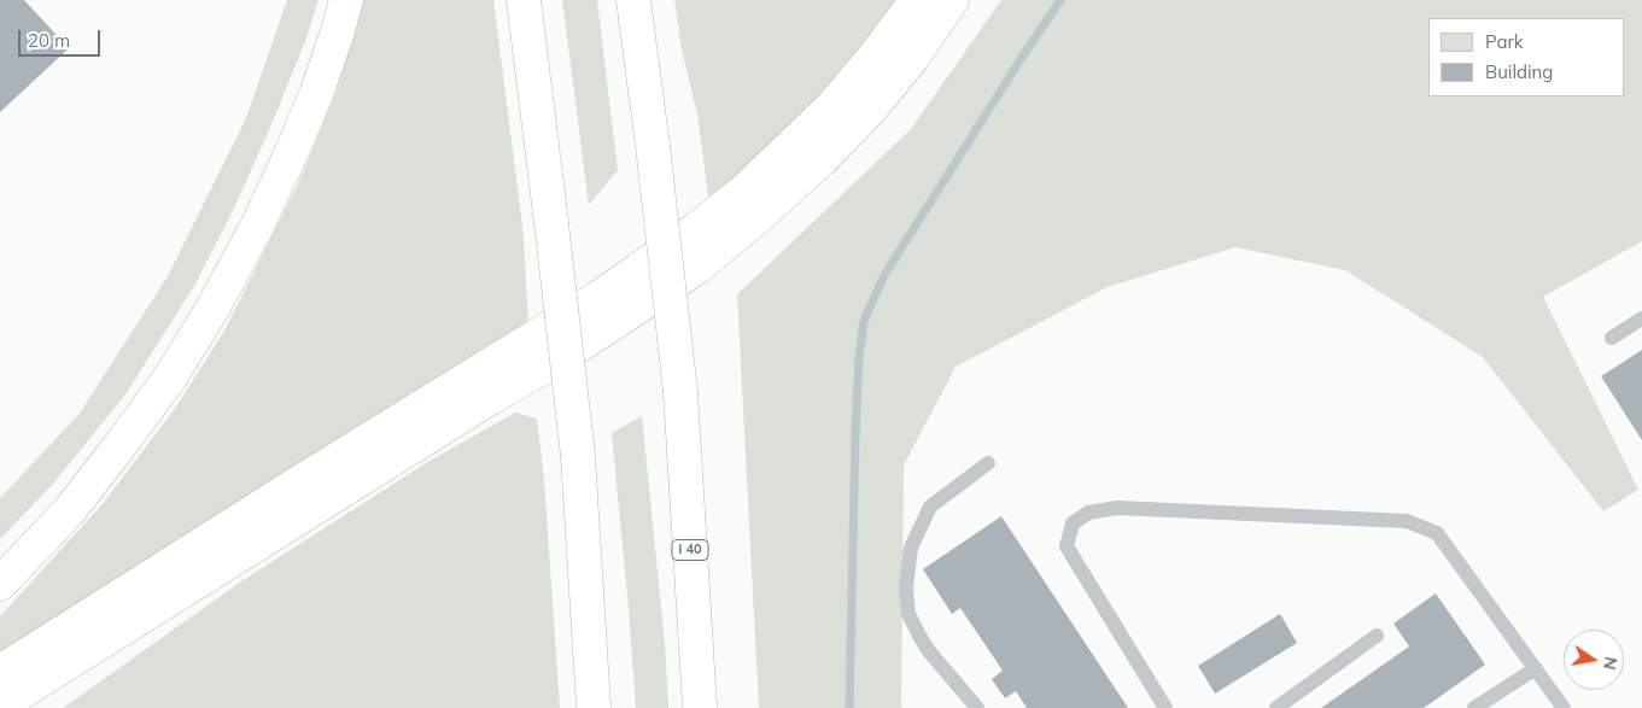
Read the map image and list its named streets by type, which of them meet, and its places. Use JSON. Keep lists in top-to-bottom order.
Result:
{
  "streets": {
    "highway": ["I 40"]
  },
  "legend": ["Park", "Building"],
  "scale_bar": "20 m",
  "north": "right"
}
